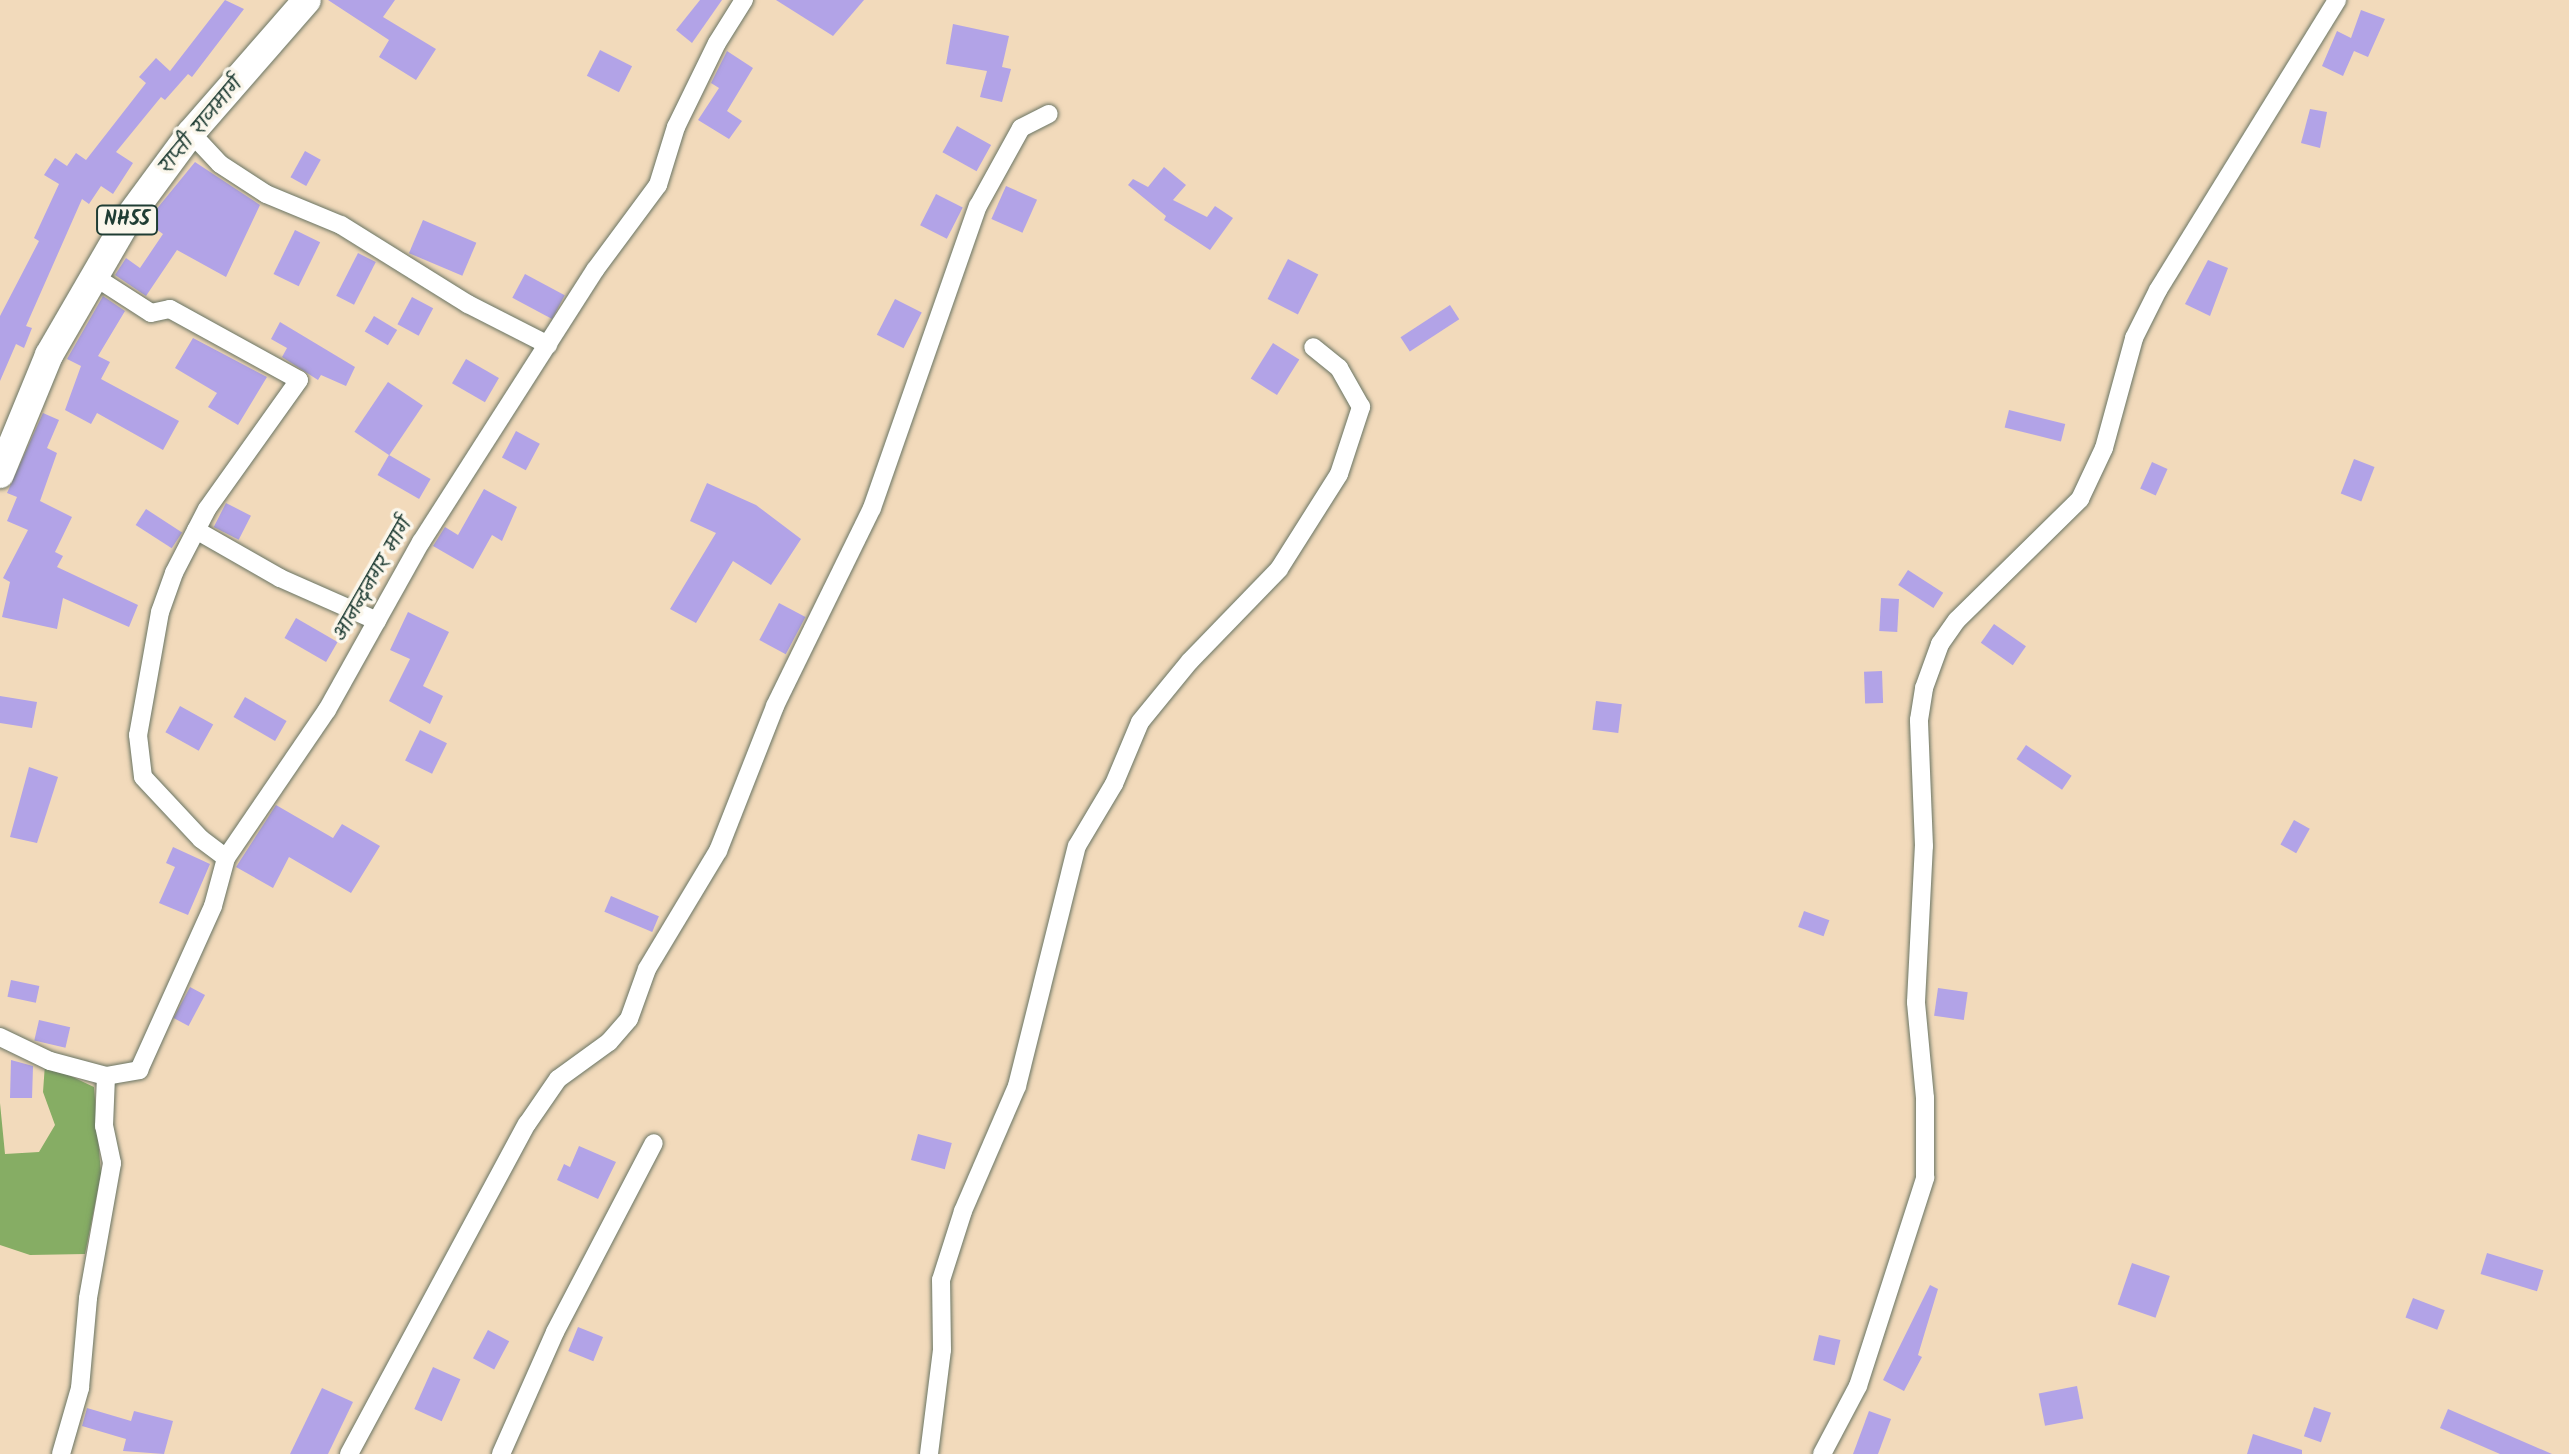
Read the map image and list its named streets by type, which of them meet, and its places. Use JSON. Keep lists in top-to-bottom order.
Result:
{
  "streets": {
    "main road": ["राप्ती राजमार्ग", "NH55"],
    "street": ["आनन्दनगर मार्ग"]
  }
}
